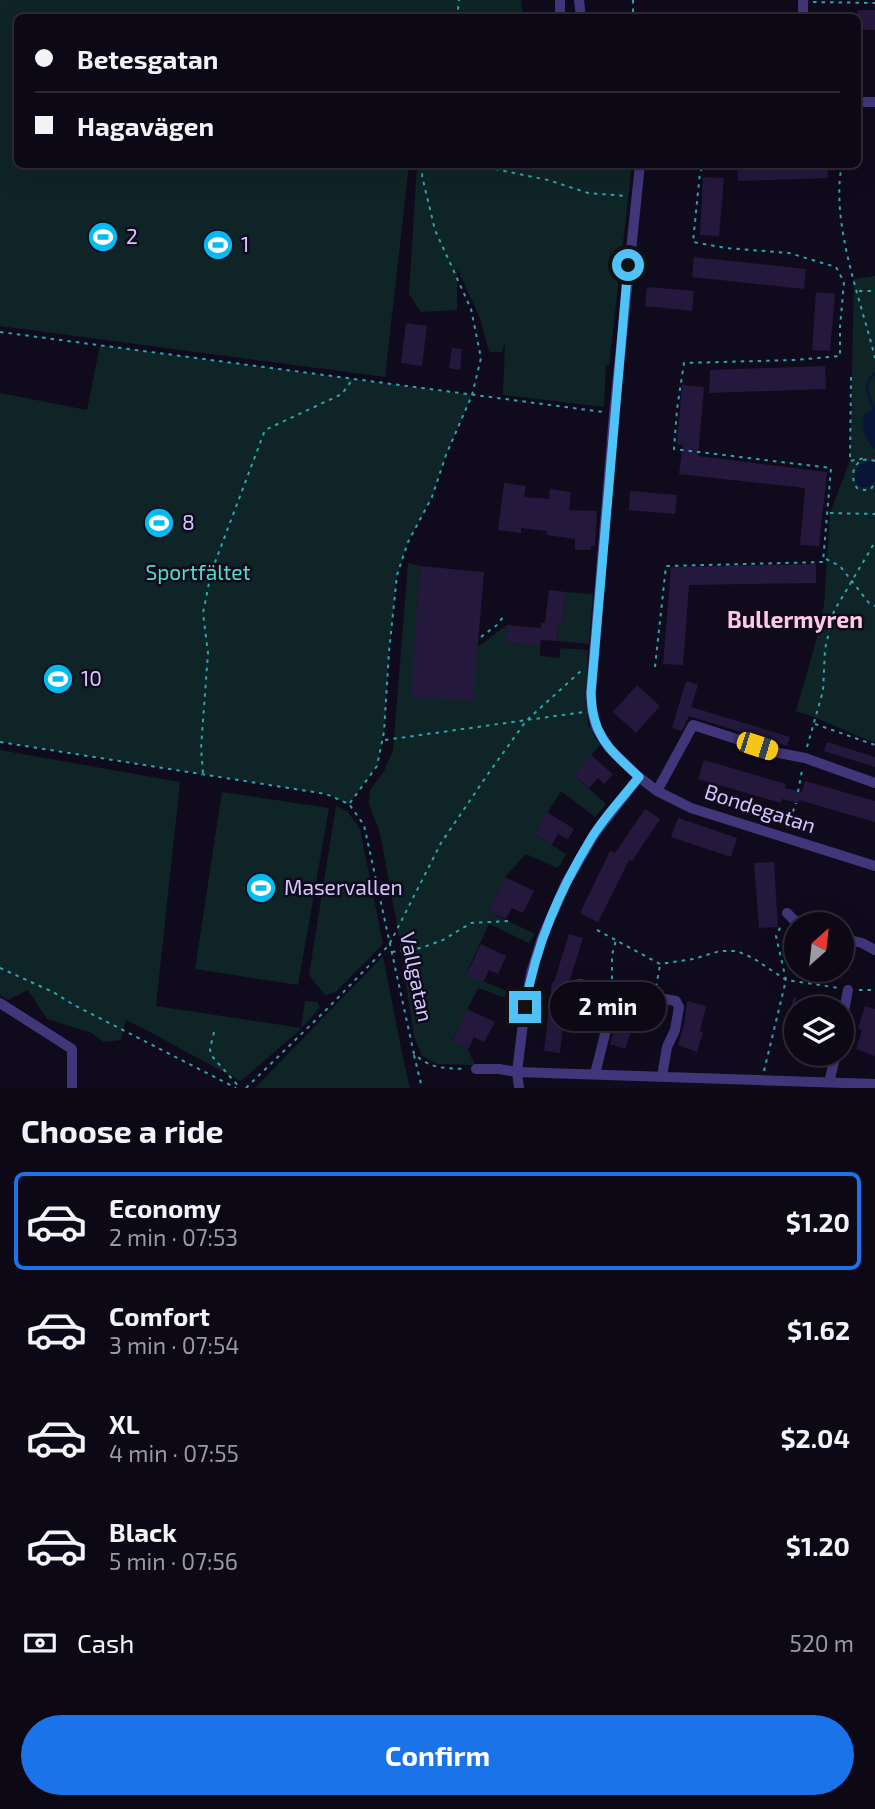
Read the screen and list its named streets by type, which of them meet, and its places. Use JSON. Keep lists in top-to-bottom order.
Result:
{
  "streets": {
    "street": ["Bondegatan"],
    "path": ["Vallgatan"]
  },
  "districts": ["Bullermyren"],
  "parks": ["Sportfältet"],
  "places": {
    "sports": [
      "2",
      "1",
      "8",
      "10",
      "Maservallen"
    ]
  },
  "north": "top right",
  "page": {
    "banner": ["Betesgatan", "Hagavägen"],
    "bubble": "2 min",
    "heading": "Choose a ride",
    "list": [
      {
        "name": "Economy",
        "note": "2 min · 07:53",
        "value": "$1.20"
      },
      {
        "name": "Comfort",
        "note": "3 min · 07:54",
        "value": "$1.62"
      },
      {
        "name": "XL",
        "note": "4 min · 07:55",
        "value": "$2.04"
      },
      {
        "name": "Black",
        "note": "5 min · 07:56",
        "value": "$1.20"
      }
    ],
    "pay": ["Cash", "520 m"],
    "buttons": "Confirm"
  }
}
